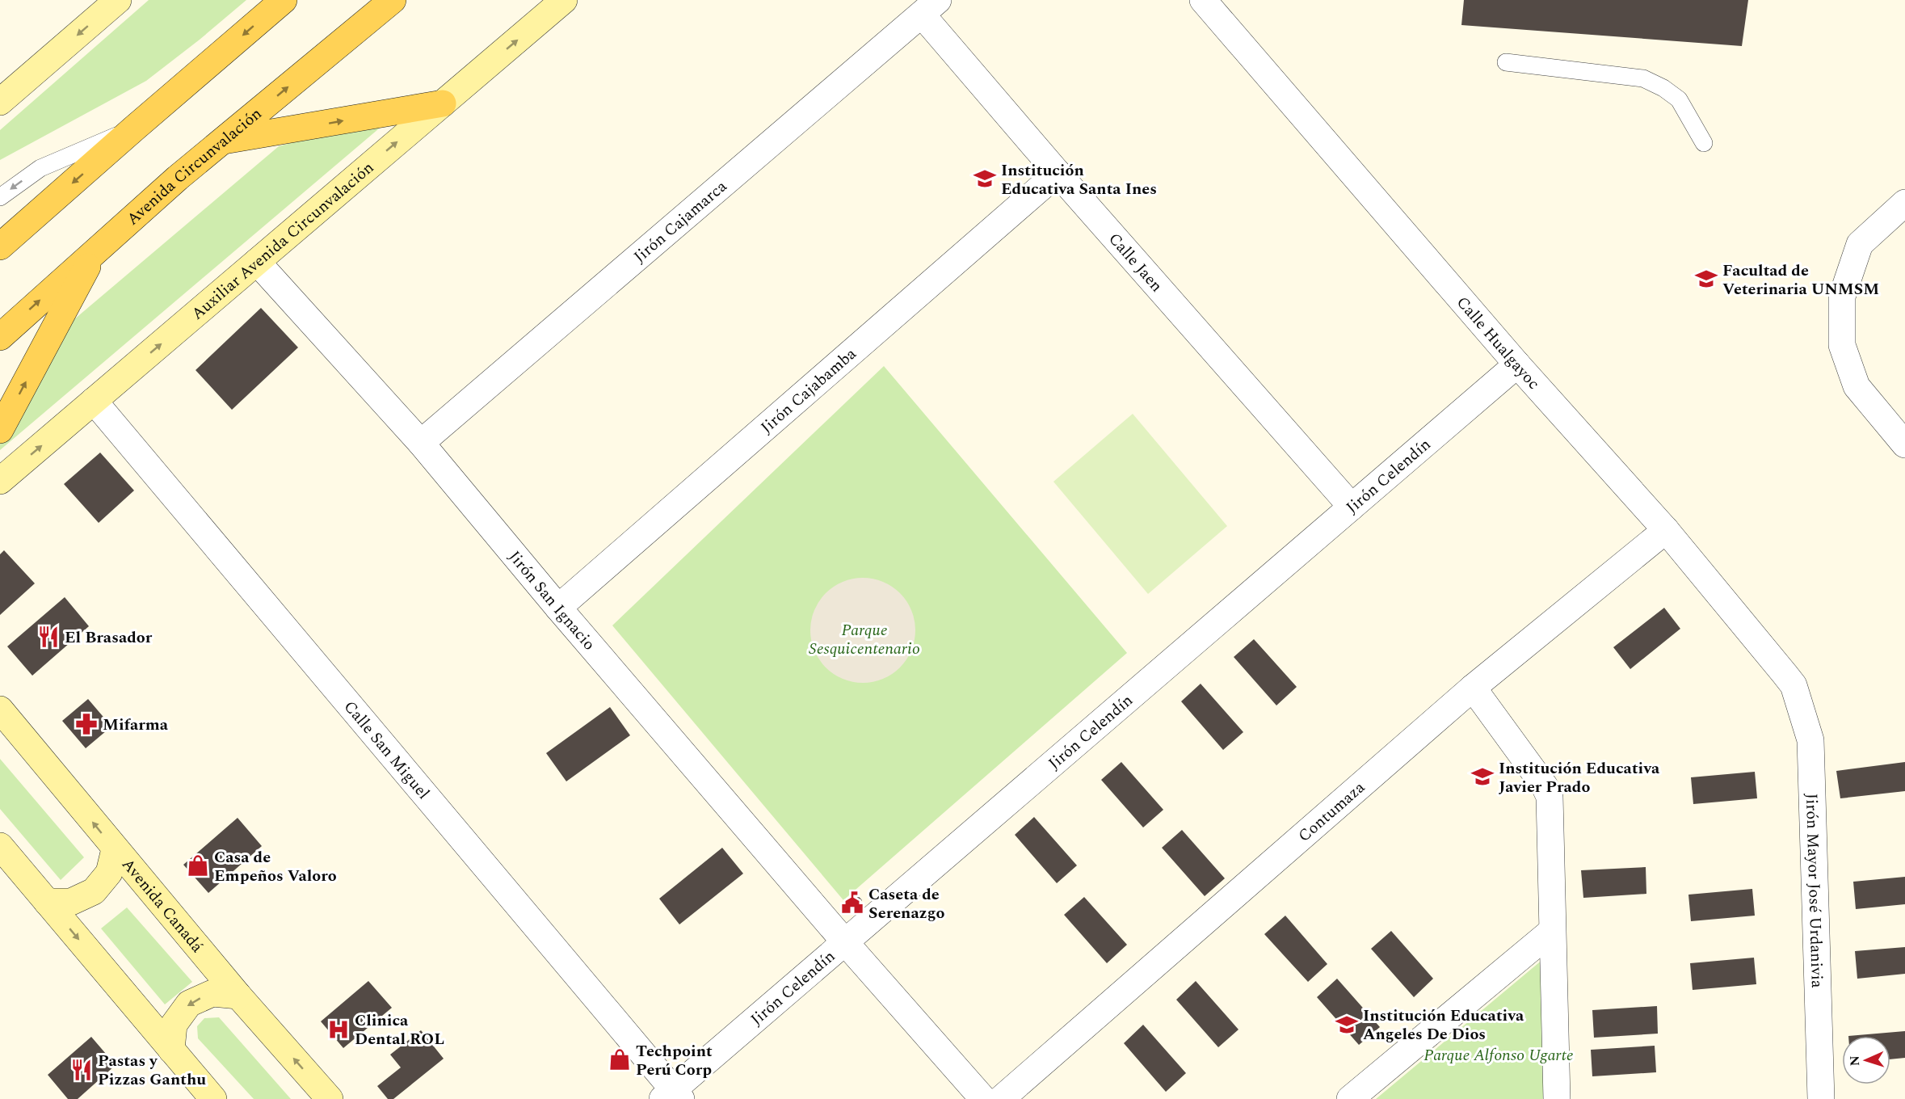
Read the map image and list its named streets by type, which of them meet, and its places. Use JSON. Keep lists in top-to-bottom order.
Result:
{
  "streets": {
    "main road": ["Avenida Circunvalación", "Auxiliar Avenida Circunvalación", "Avenida Canadá"],
    "street": [
      "Jirón Cajamarca",
      "Calle Jaen",
      "Calle Hualgayoc",
      "Jirón Cajabamba",
      "Jirón Celendín",
      "Jirón San Ignacio",
      "Calle San Miguel",
      "Contumaza",
      "Jirón Mayor José Urdanivia"
    ]
  },
  "crossings": [
    ["Jirón Cajamarca", "Calle Jaen"],
    ["Jirón Cajamarca", "Jirón San Ignacio"],
    ["Auxiliar Avenida Circunvalación", "Jirón San Ignacio"],
    ["Auxiliar Avenida Circunvalación", "Calle San Miguel"],
    ["Calle Jaen", "Jirón Cajabamba"],
    ["Calle Jaen", "Jirón Celendín"],
    ["Calle Hualgayoc", "Jirón Celendín"],
    ["Calle Hualgayoc", "Contumaza"],
    ["Calle Hualgayoc", "Jirón Mayor José Urdanivia"],
    ["Jirón Cajabamba", "Jirón San Ignacio"],
    ["Jirón Celendín", "Jirón San Ignacio"],
    ["Jirón Celendín", "Calle San Miguel"]
  ],
  "parks": ["Parque Sesquicentenario", "Parque Alfonso Ugarte"],
  "places": {
    "school or university": [
      "Institución Educativa Santa Ines",
      "Facultad de Veterinaria UNMSM",
      "Institución Educativa Javier Prado",
      "Institución Educativa Angeles De Dios"
    ],
    "restaurant": ["El Brasador", "Pastas y Pizzas Ganthu"],
    "pharmacy": ["Mifarma"],
    "shop": ["Casa de Empeños Valoro", "Techpoint Perú Corp"],
    "public building": ["Caseta de Serenazgo"],
    "hospital": ["Clinica Dental ROL"]
  },
  "north": "left"
}
